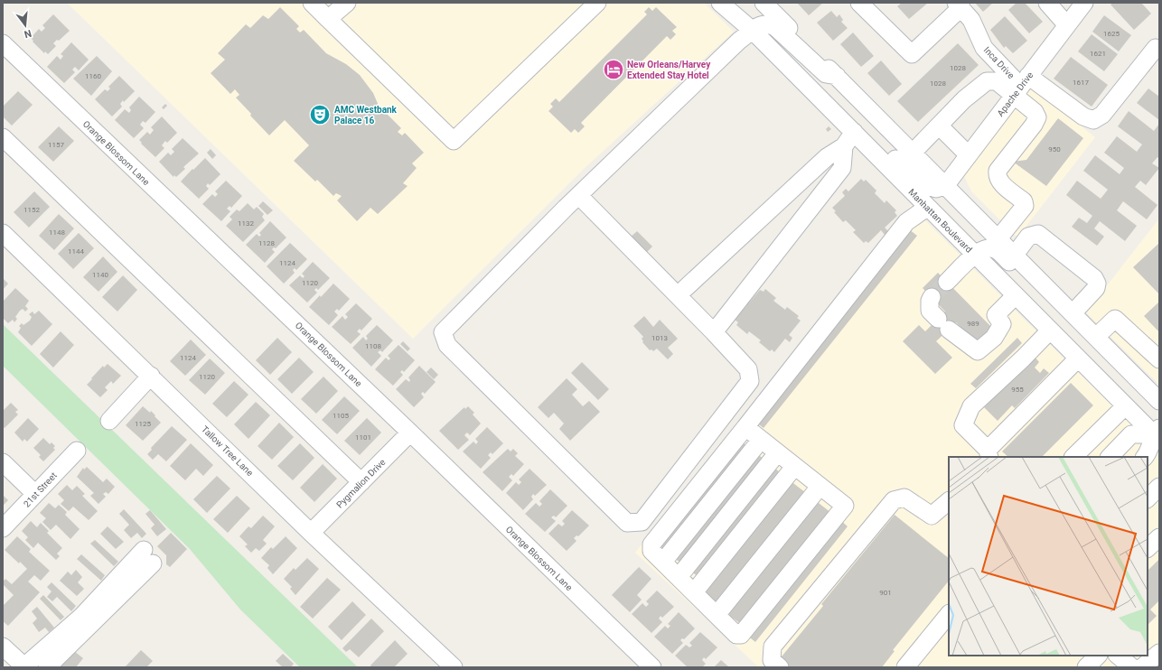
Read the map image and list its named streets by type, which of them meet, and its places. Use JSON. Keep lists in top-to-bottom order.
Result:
{
  "streets": {
    "street": [
      "Inca Drive",
      "Apache Drive",
      "Orange Blossom Lane",
      "Manhattan Boulevard",
      "Tallow Tree Lane",
      "Pygmalion Drive",
      "21st Street"
    ]
  },
  "crossings": [
    ["Inca Drive", "Apache Drive"],
    ["Orange Blossom Lane", "Pygmalion Drive"],
    ["Tallow Tree Lane", "Pygmalion Drive"]
  ],
  "places": {
    "hotel": ["New Orleans/Harvey Extended Stay Hotel"],
    "theatre": ["AMC Westbank Palace 16"]
  },
  "house_numbers": [
    "1625",
    "1621",
    "1028",
    "1160",
    "1617",
    "1028",
    "1157",
    "950",
    "1152",
    "1132",
    "1148",
    "1128",
    "1144",
    "1124",
    "1140",
    "1120",
    "989",
    "1013",
    "1108",
    "1124",
    "1120",
    "955",
    "1105",
    "1125",
    "1101",
    "901"
  ],
  "north": "bottom"
}
